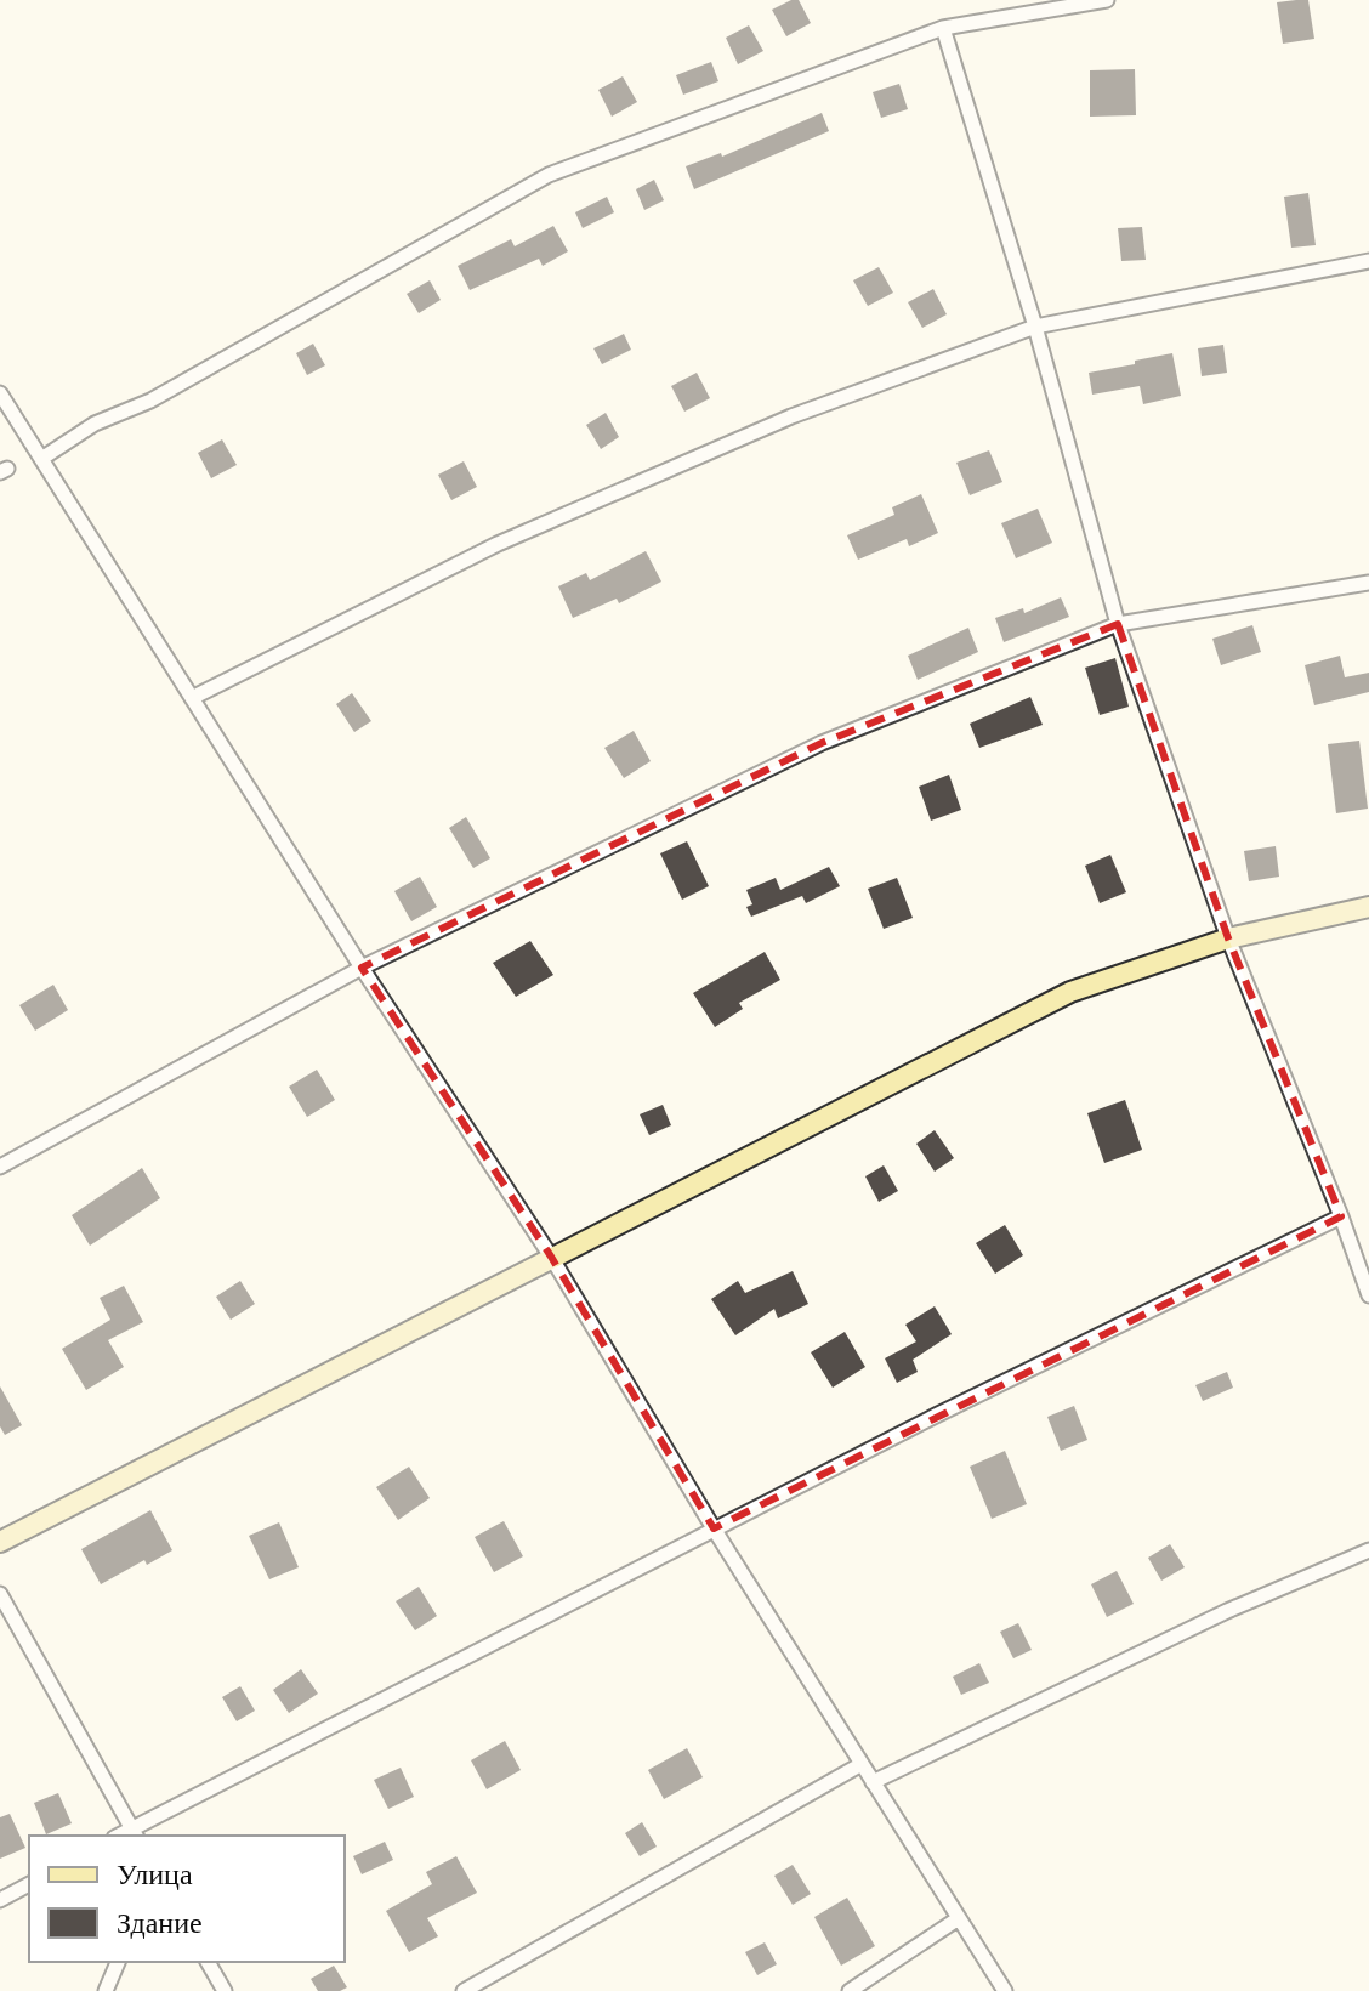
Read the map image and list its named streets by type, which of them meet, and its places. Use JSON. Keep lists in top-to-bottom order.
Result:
{
  "legend": ["Улица", "Здание"]
}
